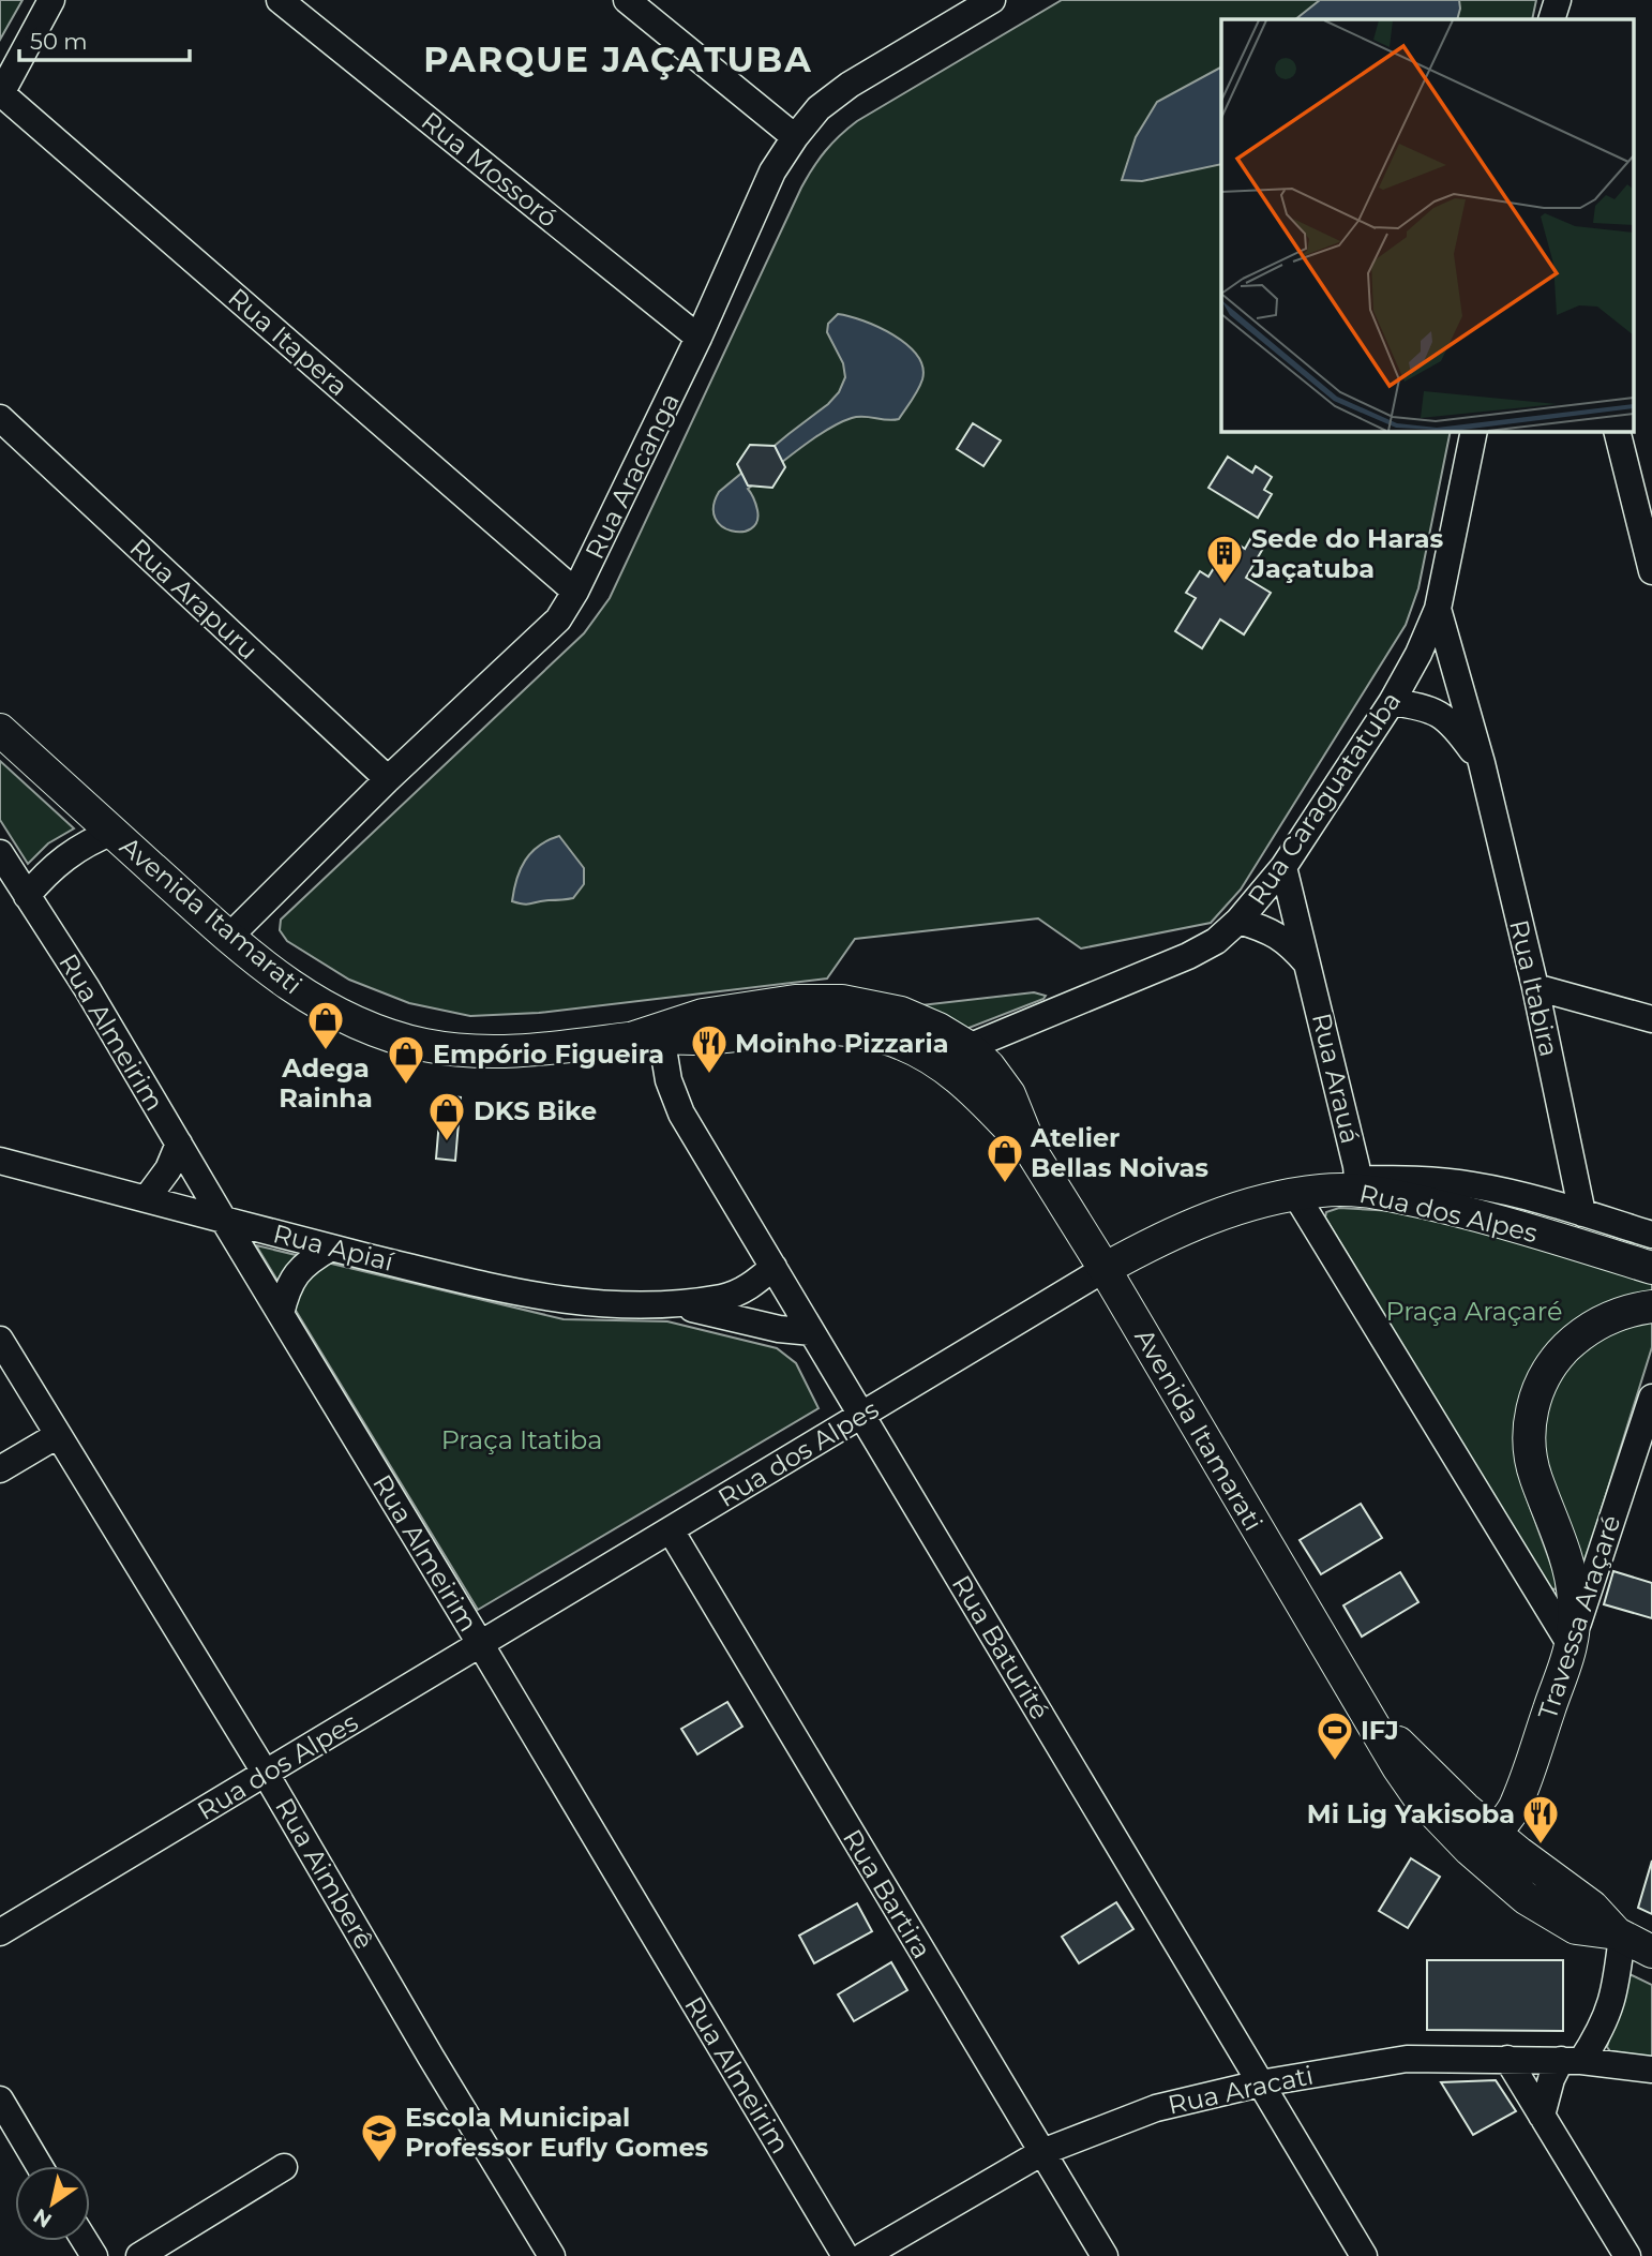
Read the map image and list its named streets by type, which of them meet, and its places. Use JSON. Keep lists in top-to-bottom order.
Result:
{
  "streets": {
    "main road": ["Avenida Itamarati", "Rua dos Alpes", "Travessa Araçaré"],
    "street": [
      "Rua Mossoró",
      "Rua Itapera",
      "Rua Aracanga",
      "Rua Arapuru",
      "Rua Caraguatatuba",
      "Rua Itabira",
      "Rua Almeirim",
      "Rua Arauá",
      "Rua Apiaí",
      "Rua Baturité",
      "Rua Aimberê",
      "Rua Bartira",
      "Rua Aracati"
    ]
  },
  "crossings": [
    ["Rua Mossoró", "Rua Aracanga"],
    ["Rua Itapera", "Rua Aracanga"],
    ["Rua Aracanga", "Rua Arapuru"],
    ["Rua Aracanga", "Avenida Itamarati"],
    ["Rua Caraguatatuba", "Avenida Itamarati"],
    ["Rua Caraguatatuba", "Rua Itabira"],
    ["Rua Caraguatatuba", "Rua Arauá"],
    ["Avenida Itamarati", "Rua dos Alpes"],
    ["Avenida Itamarati", "Travessa Araçaré"],
    ["Avenida Itamarati", "Rua Baturité"],
    ["Rua Itabira", "Rua dos Alpes"],
    ["Rua Almeirim", "Rua dos Alpes"],
    ["Rua Almeirim", "Rua Apiaí"],
    ["Rua Arauá", "Rua dos Alpes"],
    ["Rua dos Alpes", "Rua Baturité"],
    ["Rua dos Alpes", "Rua Aimberê"],
    ["Rua dos Alpes", "Rua Bartira"],
    ["Rua Apiaí", "Rua Baturité"],
    ["Rua Baturité", "Rua Aracati"],
    ["Rua Bartira", "Rua Aracati"]
  ],
  "districts": ["PARQUE JAÇATUBA"],
  "parks": ["Praça Araçaré", "Praça Itatiba"],
  "places": {
    "building": ["Sede do Haras Jaçatuba"],
    "shop": [
      "Adega Rainha",
      "Empório Figueira",
      "DKS Bike",
      "Atelier Bellas Noivas"
    ],
    "restaurant": ["Moinho Pizzaria", "Mi Lig Yakisoba"],
    "sports": ["IFJ"],
    "school or university": ["Escola Municipal Professor Eufly Gomes"]
  },
  "scale_bar": "50 m",
  "north": "bottom left"
}
